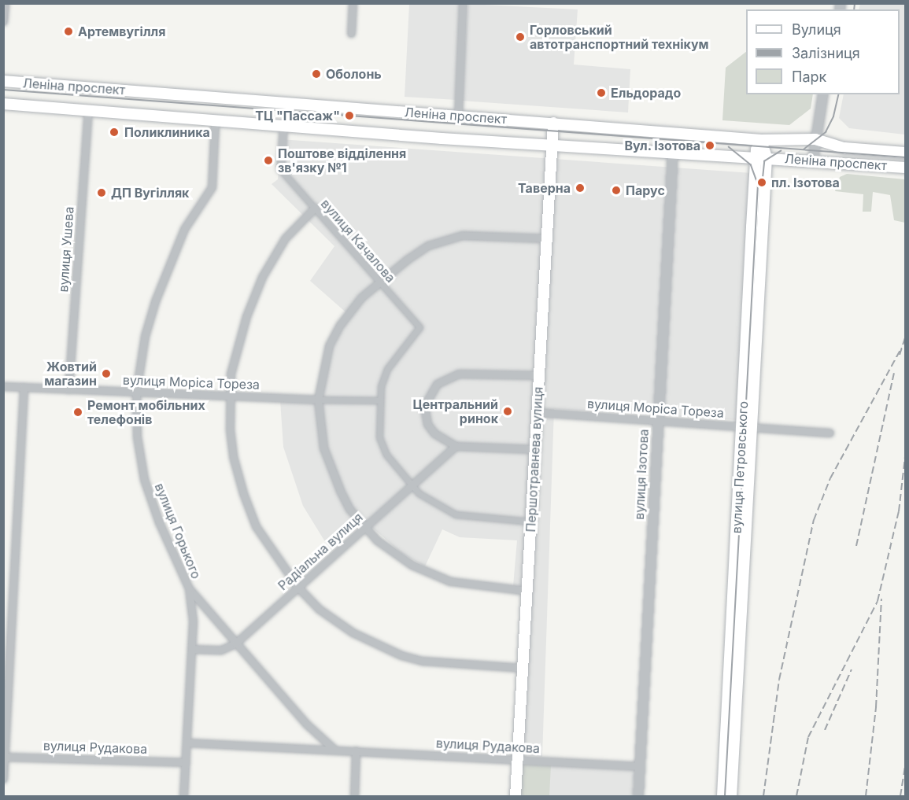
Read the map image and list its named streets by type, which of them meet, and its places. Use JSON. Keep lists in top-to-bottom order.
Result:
{
  "streets": {
    "main road": ["Леніна проспект", "Першотравнева вулиця", "вулиця Петровського"],
    "street": [
      "вулиця Качалова",
      "вулиця Ушева",
      "вулиця Моріса Тореза",
      "вулиця Ізотова",
      "вулиця Горького",
      "Радіальна вулиця",
      "вулиця Рудакова"
    ]
  },
  "crossings": [
    ["Леніна проспект", "вулиця Ушева"],
    ["Леніна проспект", "Першотравнева вулиця"],
    ["Леніна проспект", "вулиця Петровського"],
    ["Леніна проспект", "вулиця Ізотова"],
    ["Леніна проспект", "вулиця Горького"],
    ["вулиця Качалова", "вулиця Моріса Тореза"],
    ["вулиця Ушева", "вулиця Моріса Тореза"],
    ["вулиця Моріса Тореза", "Першотравнева вулиця"],
    ["вулиця Моріса Тореза", "вулиця Петровського"],
    ["вулиця Моріса Тореза", "вулиця Ізотова"],
    ["вулиця Моріса Тореза", "вулиця Горького"],
    ["Першотравнева вулиця", "вулиця Рудакова"],
    ["вулиця Ізотова", "вулиця Рудакова"],
    ["вулиця Горького", "Радіальна вулиця"],
    ["вулиця Горького", "вулиця Рудакова"]
  ],
  "places": [
    "Артемвугілля",
    "Горловський автотранспортний технікум",
    "Оболонь",
    "Ельдорадо",
    "ТЦ \"Пассаж\"",
    "Поликлиника",
    "Вул. Ізотова",
    "Поштове відділення зв'язку №1",
    "пл. Ізотова",
    "Таверна",
    "Парус",
    "ДП Вугілляк",
    "Жовтий магазин",
    "Центральний ринок",
    "Ремонт мобільних телефонів"
  ],
  "legend": ["Вулиця", "Залізниця", "Парк"]
}
